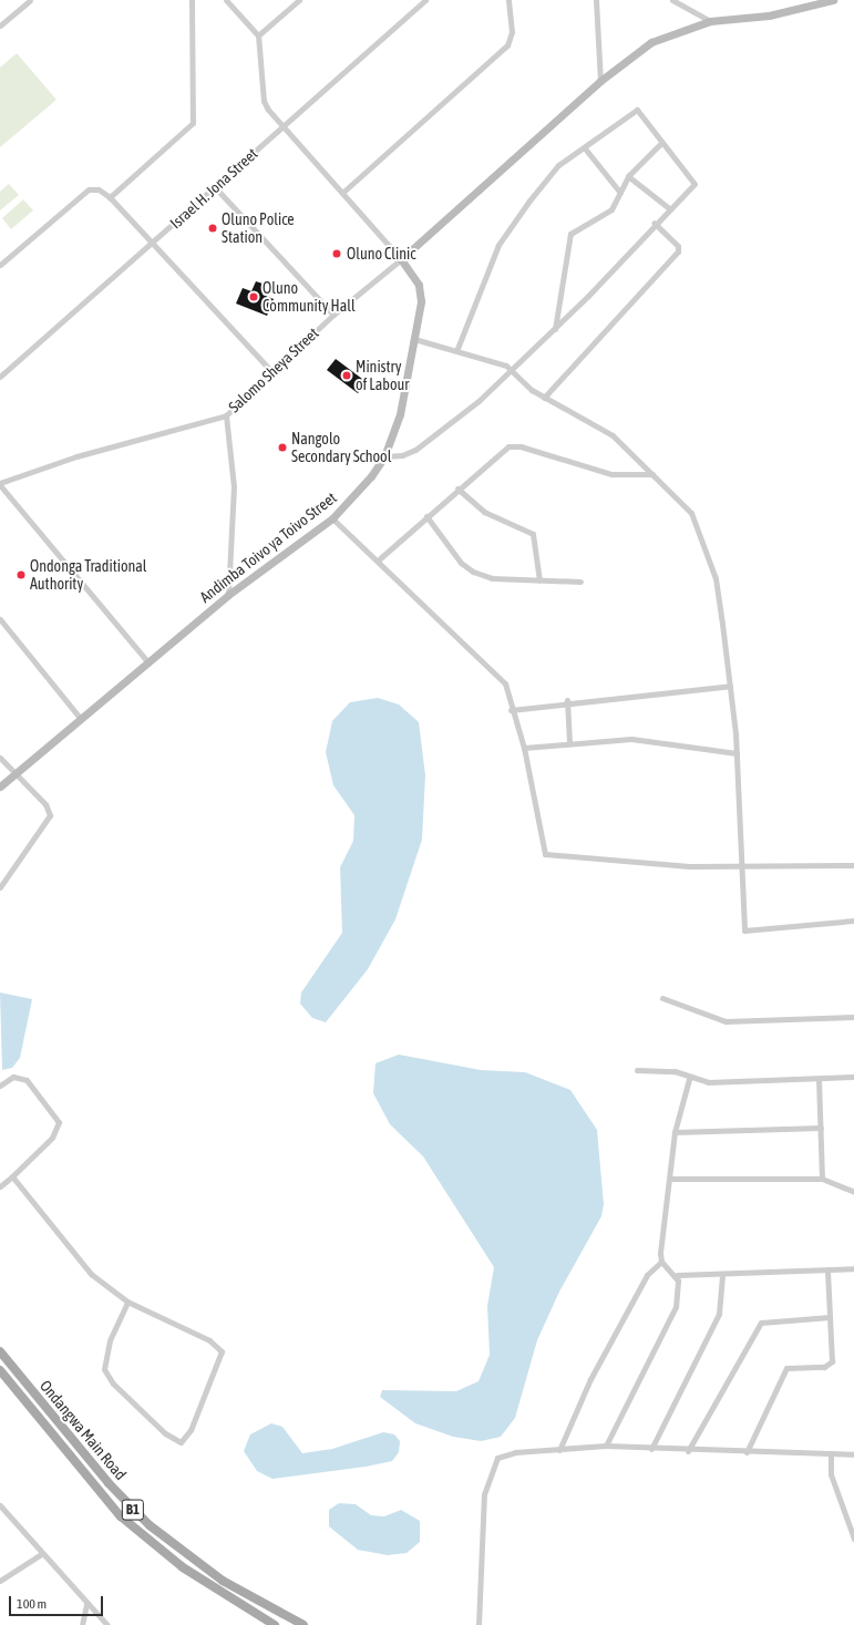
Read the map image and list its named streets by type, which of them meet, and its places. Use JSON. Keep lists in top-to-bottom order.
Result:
{
  "streets": {
    "main road": ["Ondangwa Main Road", "B1"],
    "street": ["Israel H. Jona Street", "Salomo Sheya Street", "Andimba Toivo ya Toivo Street"]
  },
  "crossings": [
    ["Salomo Sheya Street", "Andimba Toivo ya Toivo Street"]
  ],
  "places": [
    "Oluno Police Station",
    "Oluno Clinic",
    "Oluno Community Hall",
    "Ministry of Labour",
    "Nangolo Secondary School",
    "Ondonga Traditional Authority"
  ],
  "scale_bar": "100 m"
}
